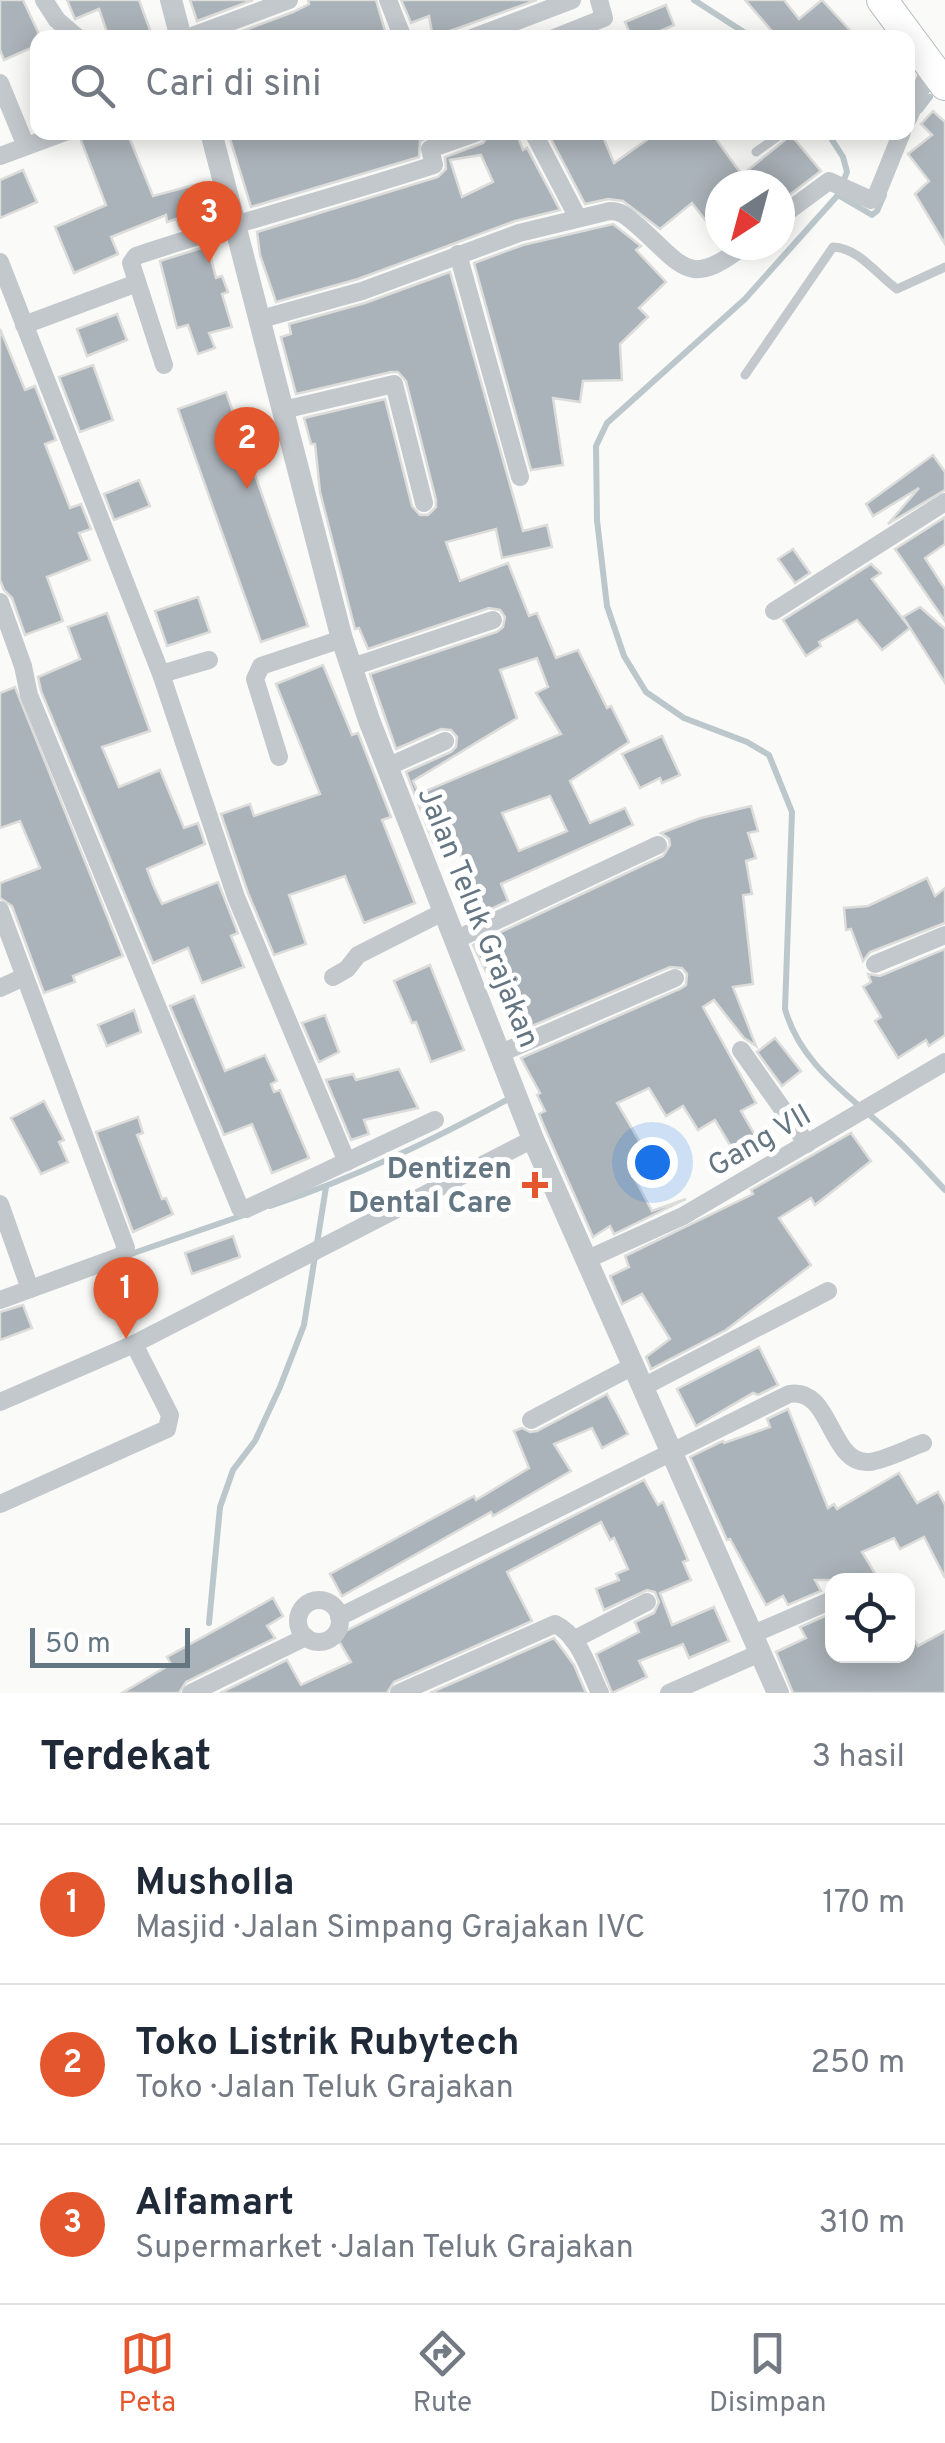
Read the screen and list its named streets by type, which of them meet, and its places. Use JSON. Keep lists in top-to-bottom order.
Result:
{
  "streets": {
    "street": ["Jalan Teluk Grajakan", "Gang VII"]
  },
  "crossings": [
    ["Jalan Teluk Grajakan", "Gang VII"]
  ],
  "places": {
    "health": ["Dentizen Dental Care"]
  },
  "scale_bar": "50 m",
  "north": "bottom left",
  "page": {
    "search": "Cari di sini",
    "pins": ["3", "2", "1"],
    "scale": "50 m",
    "heading": ["Terdekat", "3 hasil"],
    "list": [
      {
        "mark": "1",
        "name": "Musholla",
        "note": "Masjid · Jalan Simpang Grajakan IVC",
        "value": "170 m"
      },
      {
        "mark": "2",
        "name": "Toko Listrik Rubytech",
        "note": "Toko · Jalan Teluk Grajakan",
        "value": "250 m"
      },
      {
        "mark": "3",
        "name": "Alfamart",
        "note": "Supermarket · Jalan Teluk Grajakan",
        "value": "310 m"
      }
    ],
    "nav": ["Peta", "Rute", "Disimpan"]
  }
}
